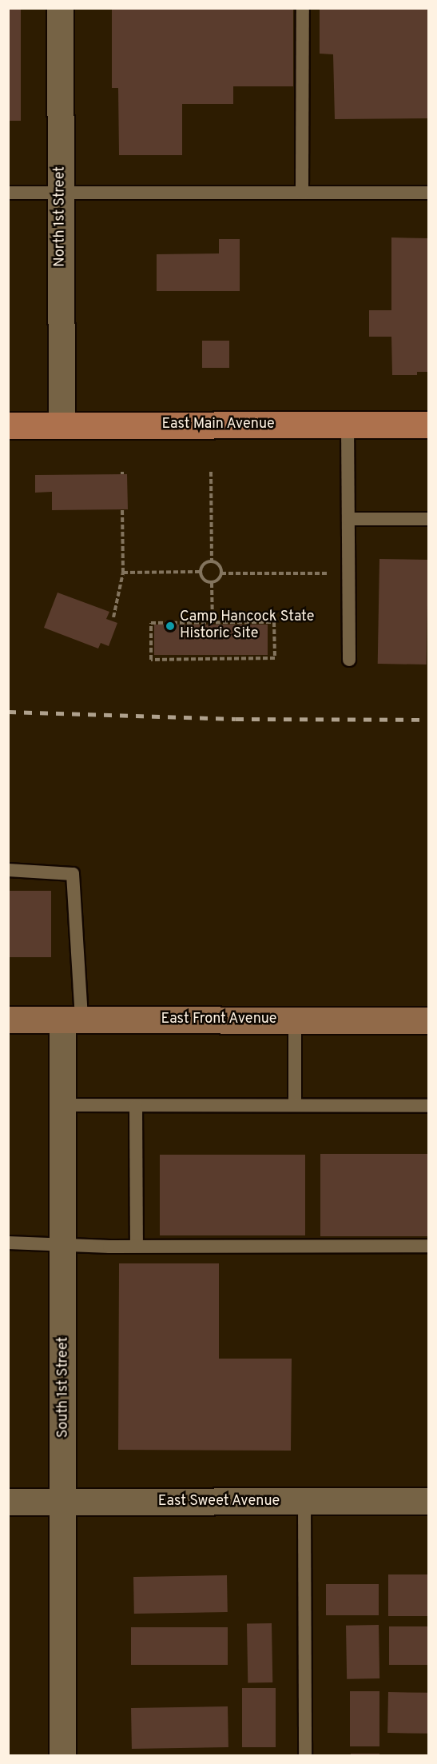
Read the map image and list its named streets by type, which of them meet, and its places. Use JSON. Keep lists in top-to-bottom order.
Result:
{
  "streets": {
    "main road": ["East Main Avenue"],
    "street": [
      "North 1st Street",
      "East Front Avenue",
      "South 1st Street",
      "East Sweet Avenue"
    ]
  },
  "crossings": [
    ["North 1st Street", "East Main Avenue"],
    ["East Front Avenue", "South 1st Street"],
    ["South 1st Street", "East Sweet Avenue"]
  ],
  "places": ["Camp Hancock State Historic Site"]
}
